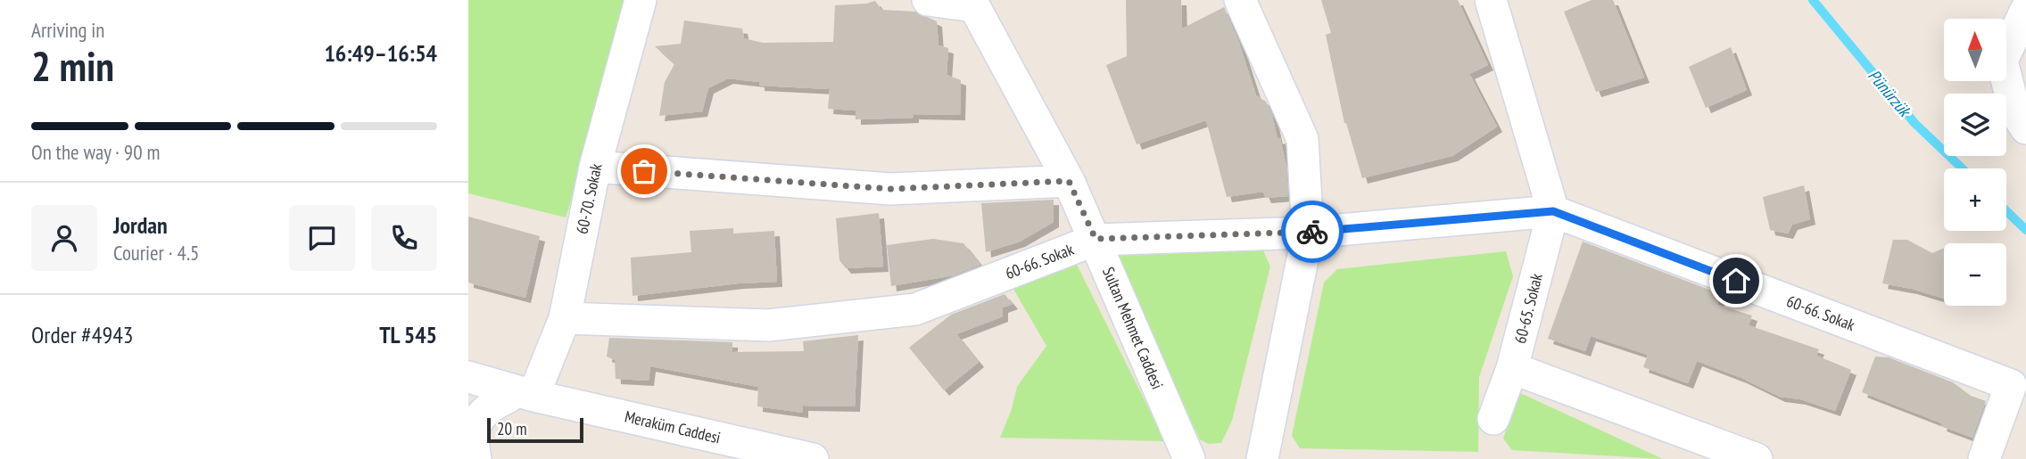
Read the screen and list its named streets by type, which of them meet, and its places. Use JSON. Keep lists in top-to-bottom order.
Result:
{
  "streets": {
    "street": [
      "60-70. Sokak",
      "60-66. Sokak",
      "60-65. Sokak",
      "Sultan Mehmet Caddesi",
      "Meraküm Caddesi"
    ]
  },
  "crossings": [
    ["60-70. Sokak", "60-66. Sokak"],
    ["60-70. Sokak", "Meraküm Caddesi"],
    ["60-66. Sokak", "60-65. Sokak"],
    ["60-66. Sokak", "Sultan Mehmet Caddesi"]
  ],
  "water": ["Pünürzük"],
  "scale_bar": "20 m",
  "north": "top",
  "page": {
    "heading": ["2 min", "Arriving in", "16:49–16:54"],
    "panel": [
      "Jordan",
      "Courier · 4.5",
      "Order #4943",
      "TL 545"
    ],
    "map_buttons": ["+", "−"],
    "bar": "On the way · 90 m",
    "scale": "20 m"
  }
}
